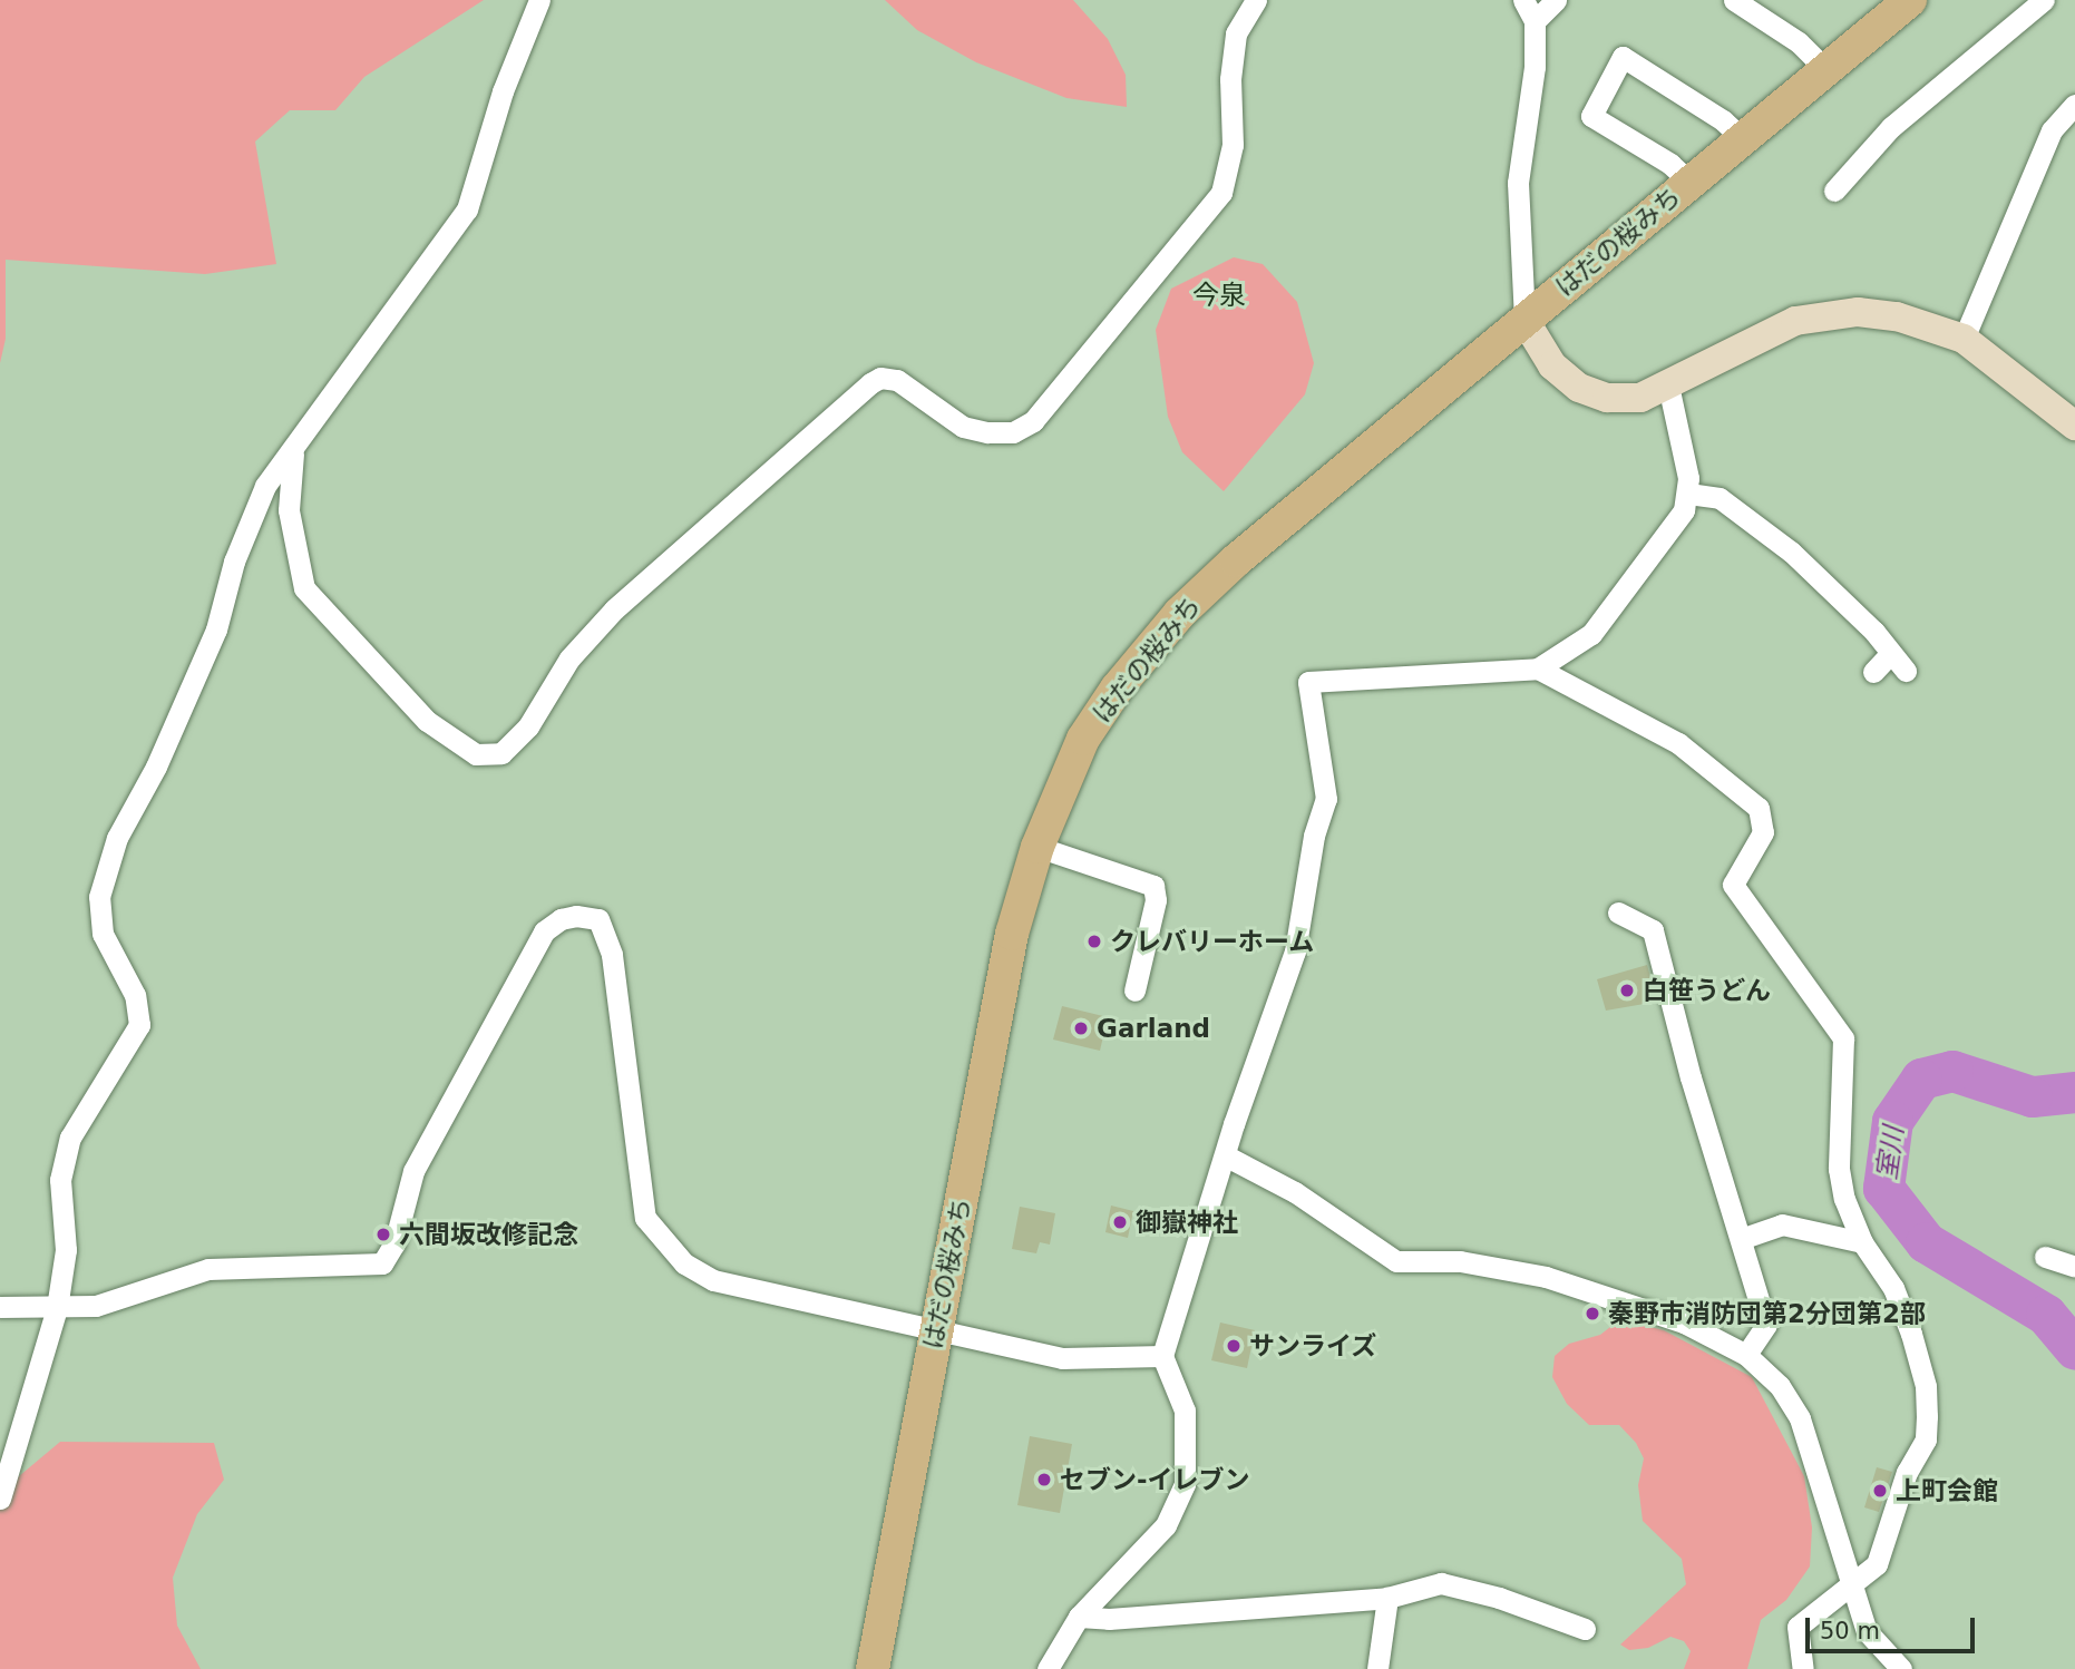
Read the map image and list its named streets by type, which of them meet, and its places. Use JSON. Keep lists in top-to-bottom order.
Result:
{
  "streets": {
    "main road": ["はだの桜みち"]
  },
  "districts": ["今泉"],
  "water": ["室川"],
  "places": [
    "クレバリーホーム",
    "白笹うどん",
    "Garland",
    "御嶽神社",
    "六間坂改修記念",
    "秦野市消防団第2分団第2部",
    "サンライズ",
    "セブン-イレブン",
    "上町会館"
  ],
  "scale_bar": "50 m"
}
